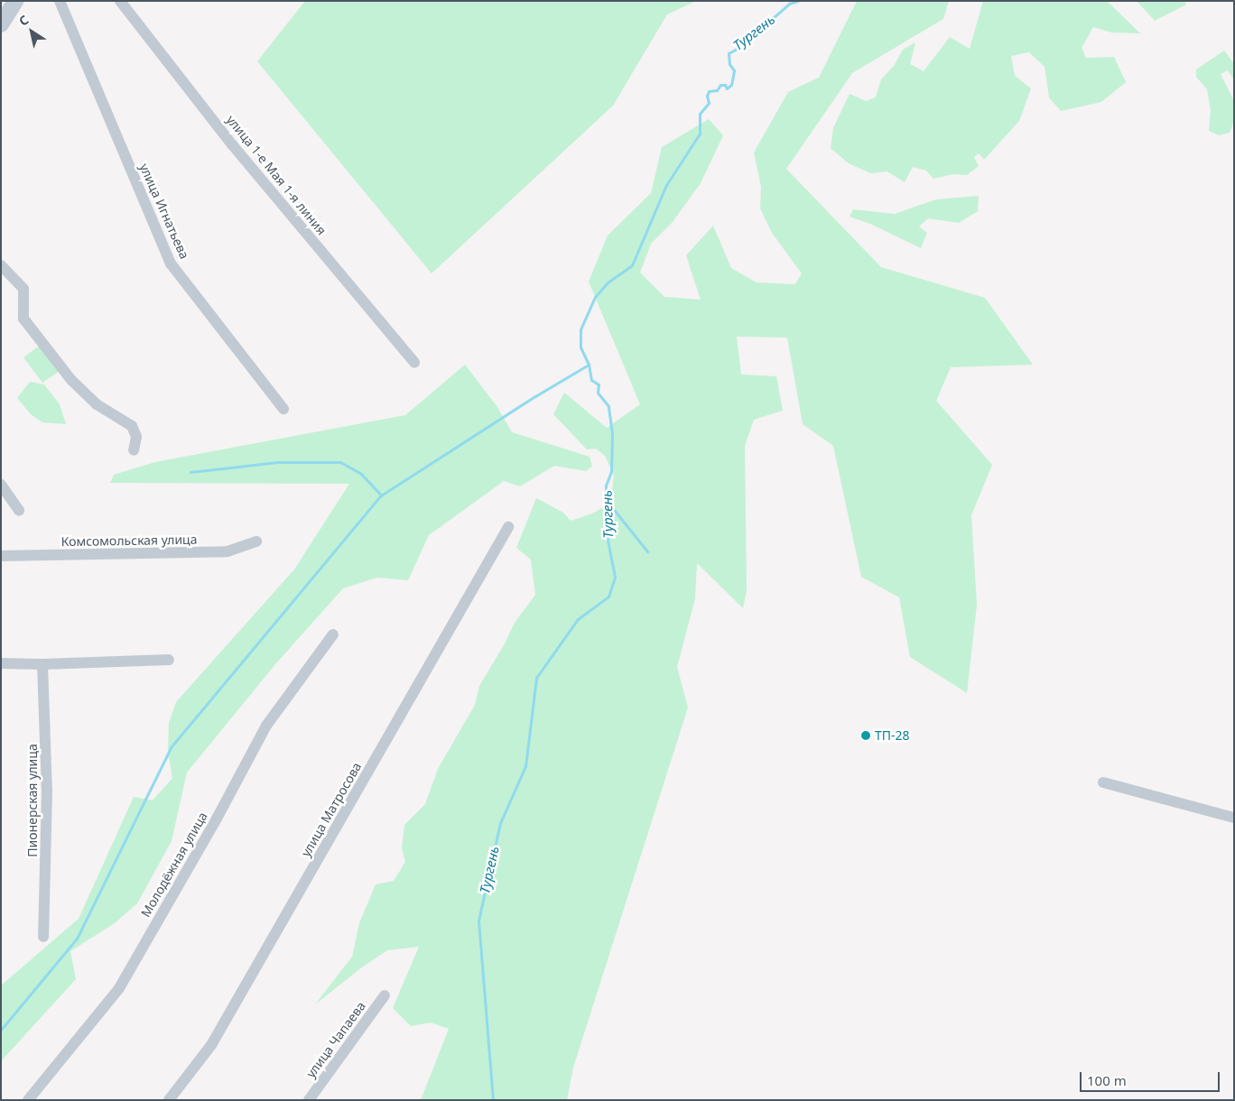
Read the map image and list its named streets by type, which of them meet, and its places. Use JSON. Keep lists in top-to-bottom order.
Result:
{
  "streets": {
    "street": [
      "улица 1-е Мая 1-я линия",
      "улица Игнатьева",
      "Комсомольская улица",
      "Пионерская улица",
      "улица Матросова",
      "Молодёжная улица",
      "улица Чапаева"
    ]
  },
  "water": ["Тургень"],
  "places": ["ТП-28"],
  "scale_bar": "100 m",
  "north": "top left"
}
